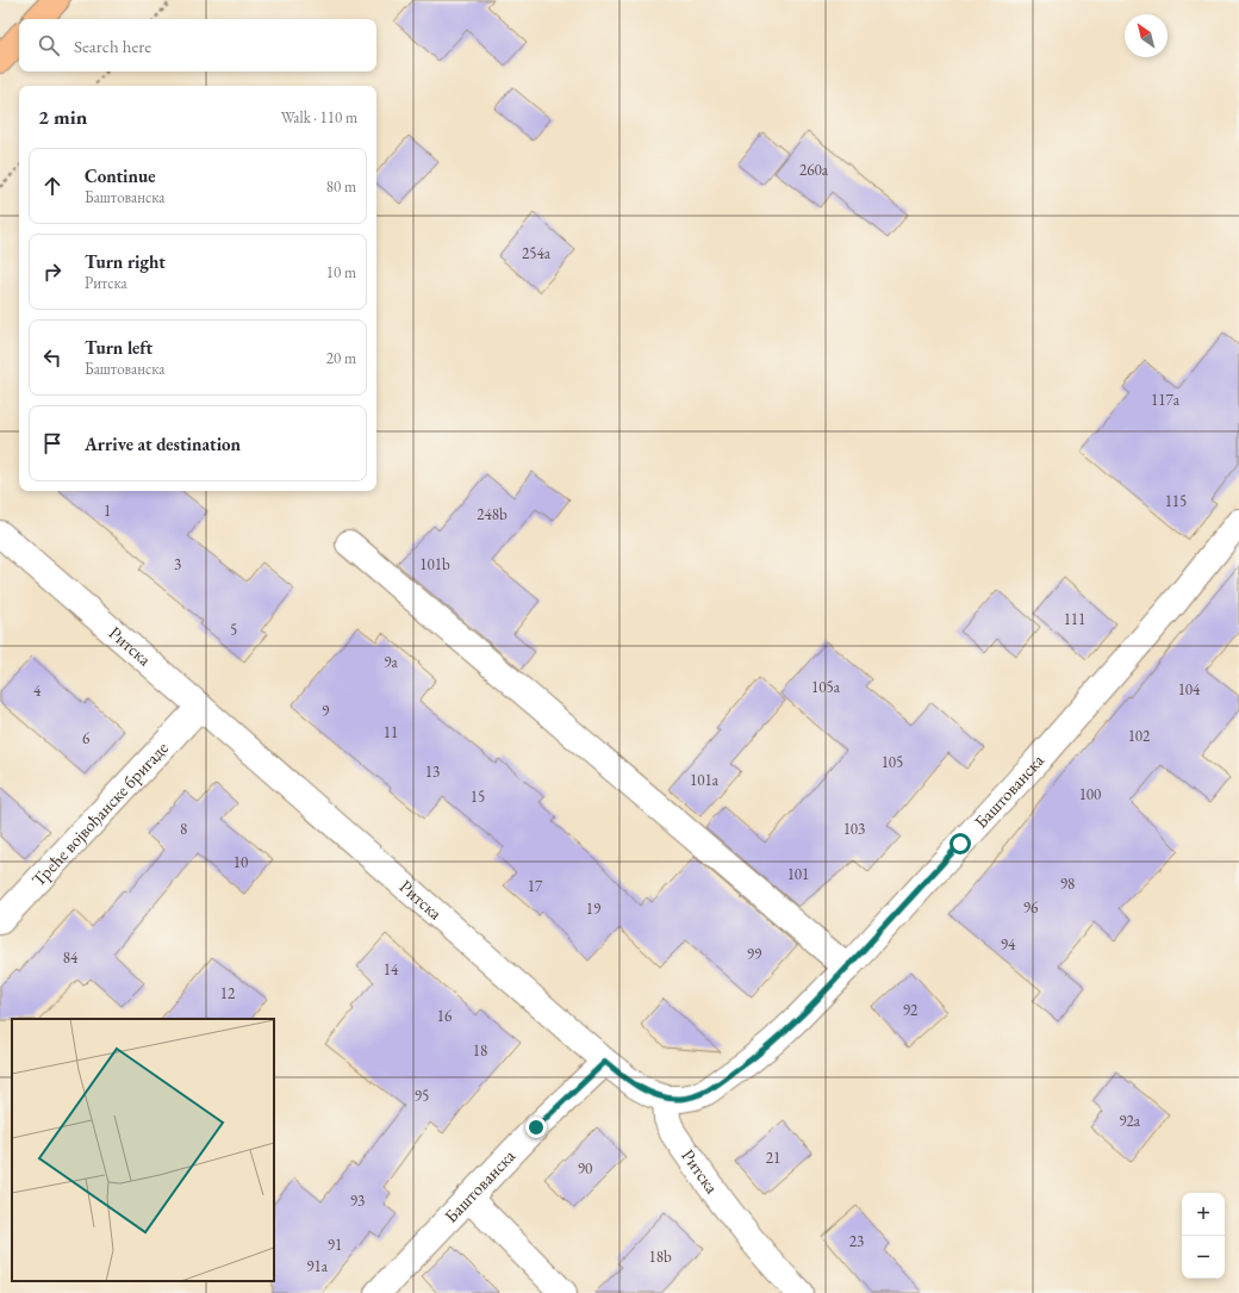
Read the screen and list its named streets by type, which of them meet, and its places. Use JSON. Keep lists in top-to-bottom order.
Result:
{
  "streets": {
    "street": ["Ритска", "Баштованска", "Треће војвођанске бригаде"]
  },
  "crossings": [
    ["Ритска", "Баштованска"],
    ["Ритска", "Треће војвођанске бригаде"]
  ],
  "house_numbers": [
    "260a",
    "254a",
    "117a",
    "115",
    "1",
    "248b",
    "3",
    "101b",
    "111",
    "5",
    "9a",
    "105a",
    "104",
    "4",
    "9",
    "11",
    "102",
    "6",
    "105",
    "13",
    "101a",
    "100",
    "15",
    "8",
    "103",
    "10",
    "101",
    "98",
    "17",
    "96",
    "19",
    "94",
    "99",
    "84",
    "14",
    "12",
    "92",
    "16",
    "18",
    "95",
    "92a",
    "21",
    "90",
    "93",
    "23",
    "91",
    "18b",
    "91a"
  ],
  "north": "top left",
  "page": {
    "search": "Search here",
    "heading": ["2 min", "Walk · 110 m"],
    "list": [
      ["Continue", "Баштованска", "80 m"],
      ["Turn right", "Ритска", "10 m"],
      ["Turn left", "Баштованска", "20 m"],
      "Arrive at destination"
    ],
    "map_buttons": ["+", "−"]
  }
}
